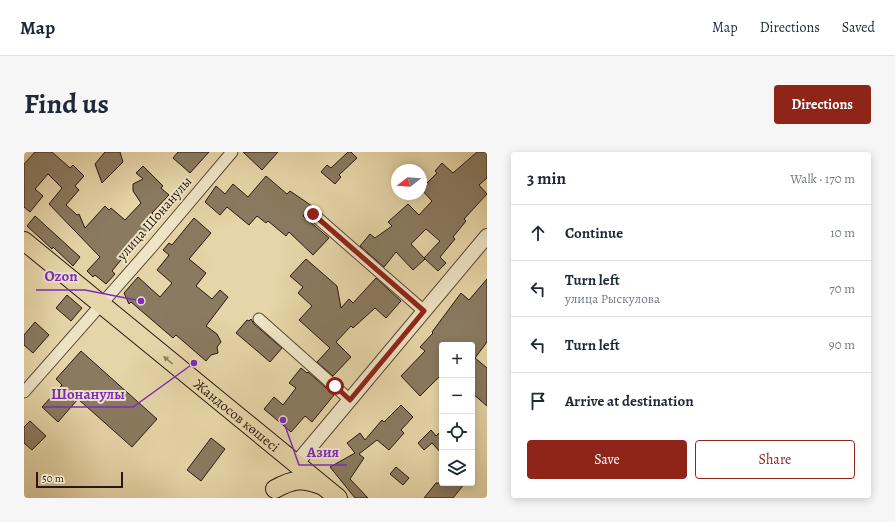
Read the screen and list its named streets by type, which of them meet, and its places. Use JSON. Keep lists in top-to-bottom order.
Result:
{
  "streets": {
    "main road": ["Жандосов көшесі"],
    "street": ["улица Шонанулы"]
  },
  "crossings": [
    ["улица Шонанулы", "Жандосов көшесі"]
  ],
  "one_way": ["Жандосов көшесі"],
  "places": ["Ozon", "Шонанулы", "Азия"],
  "scale_bar": "50 m",
  "north": "left",
  "page": {
    "header": "Map",
    "nav": ["Map", "Directions", "Saved"],
    "title": "Find us",
    "buttons": [
      "Directions",
      ["Save", "Share"]
    ],
    "heading": ["3 min", "Walk · 170 m"],
    "list": [
      ["Continue", "10 m"],
      ["Turn left", "улица Рыскулова", "70 m"],
      ["Turn left", "90 m"],
      "Arrive at destination"
    ],
    "map_buttons": ["+", "−"],
    "scale": "50 m"
  }
}
